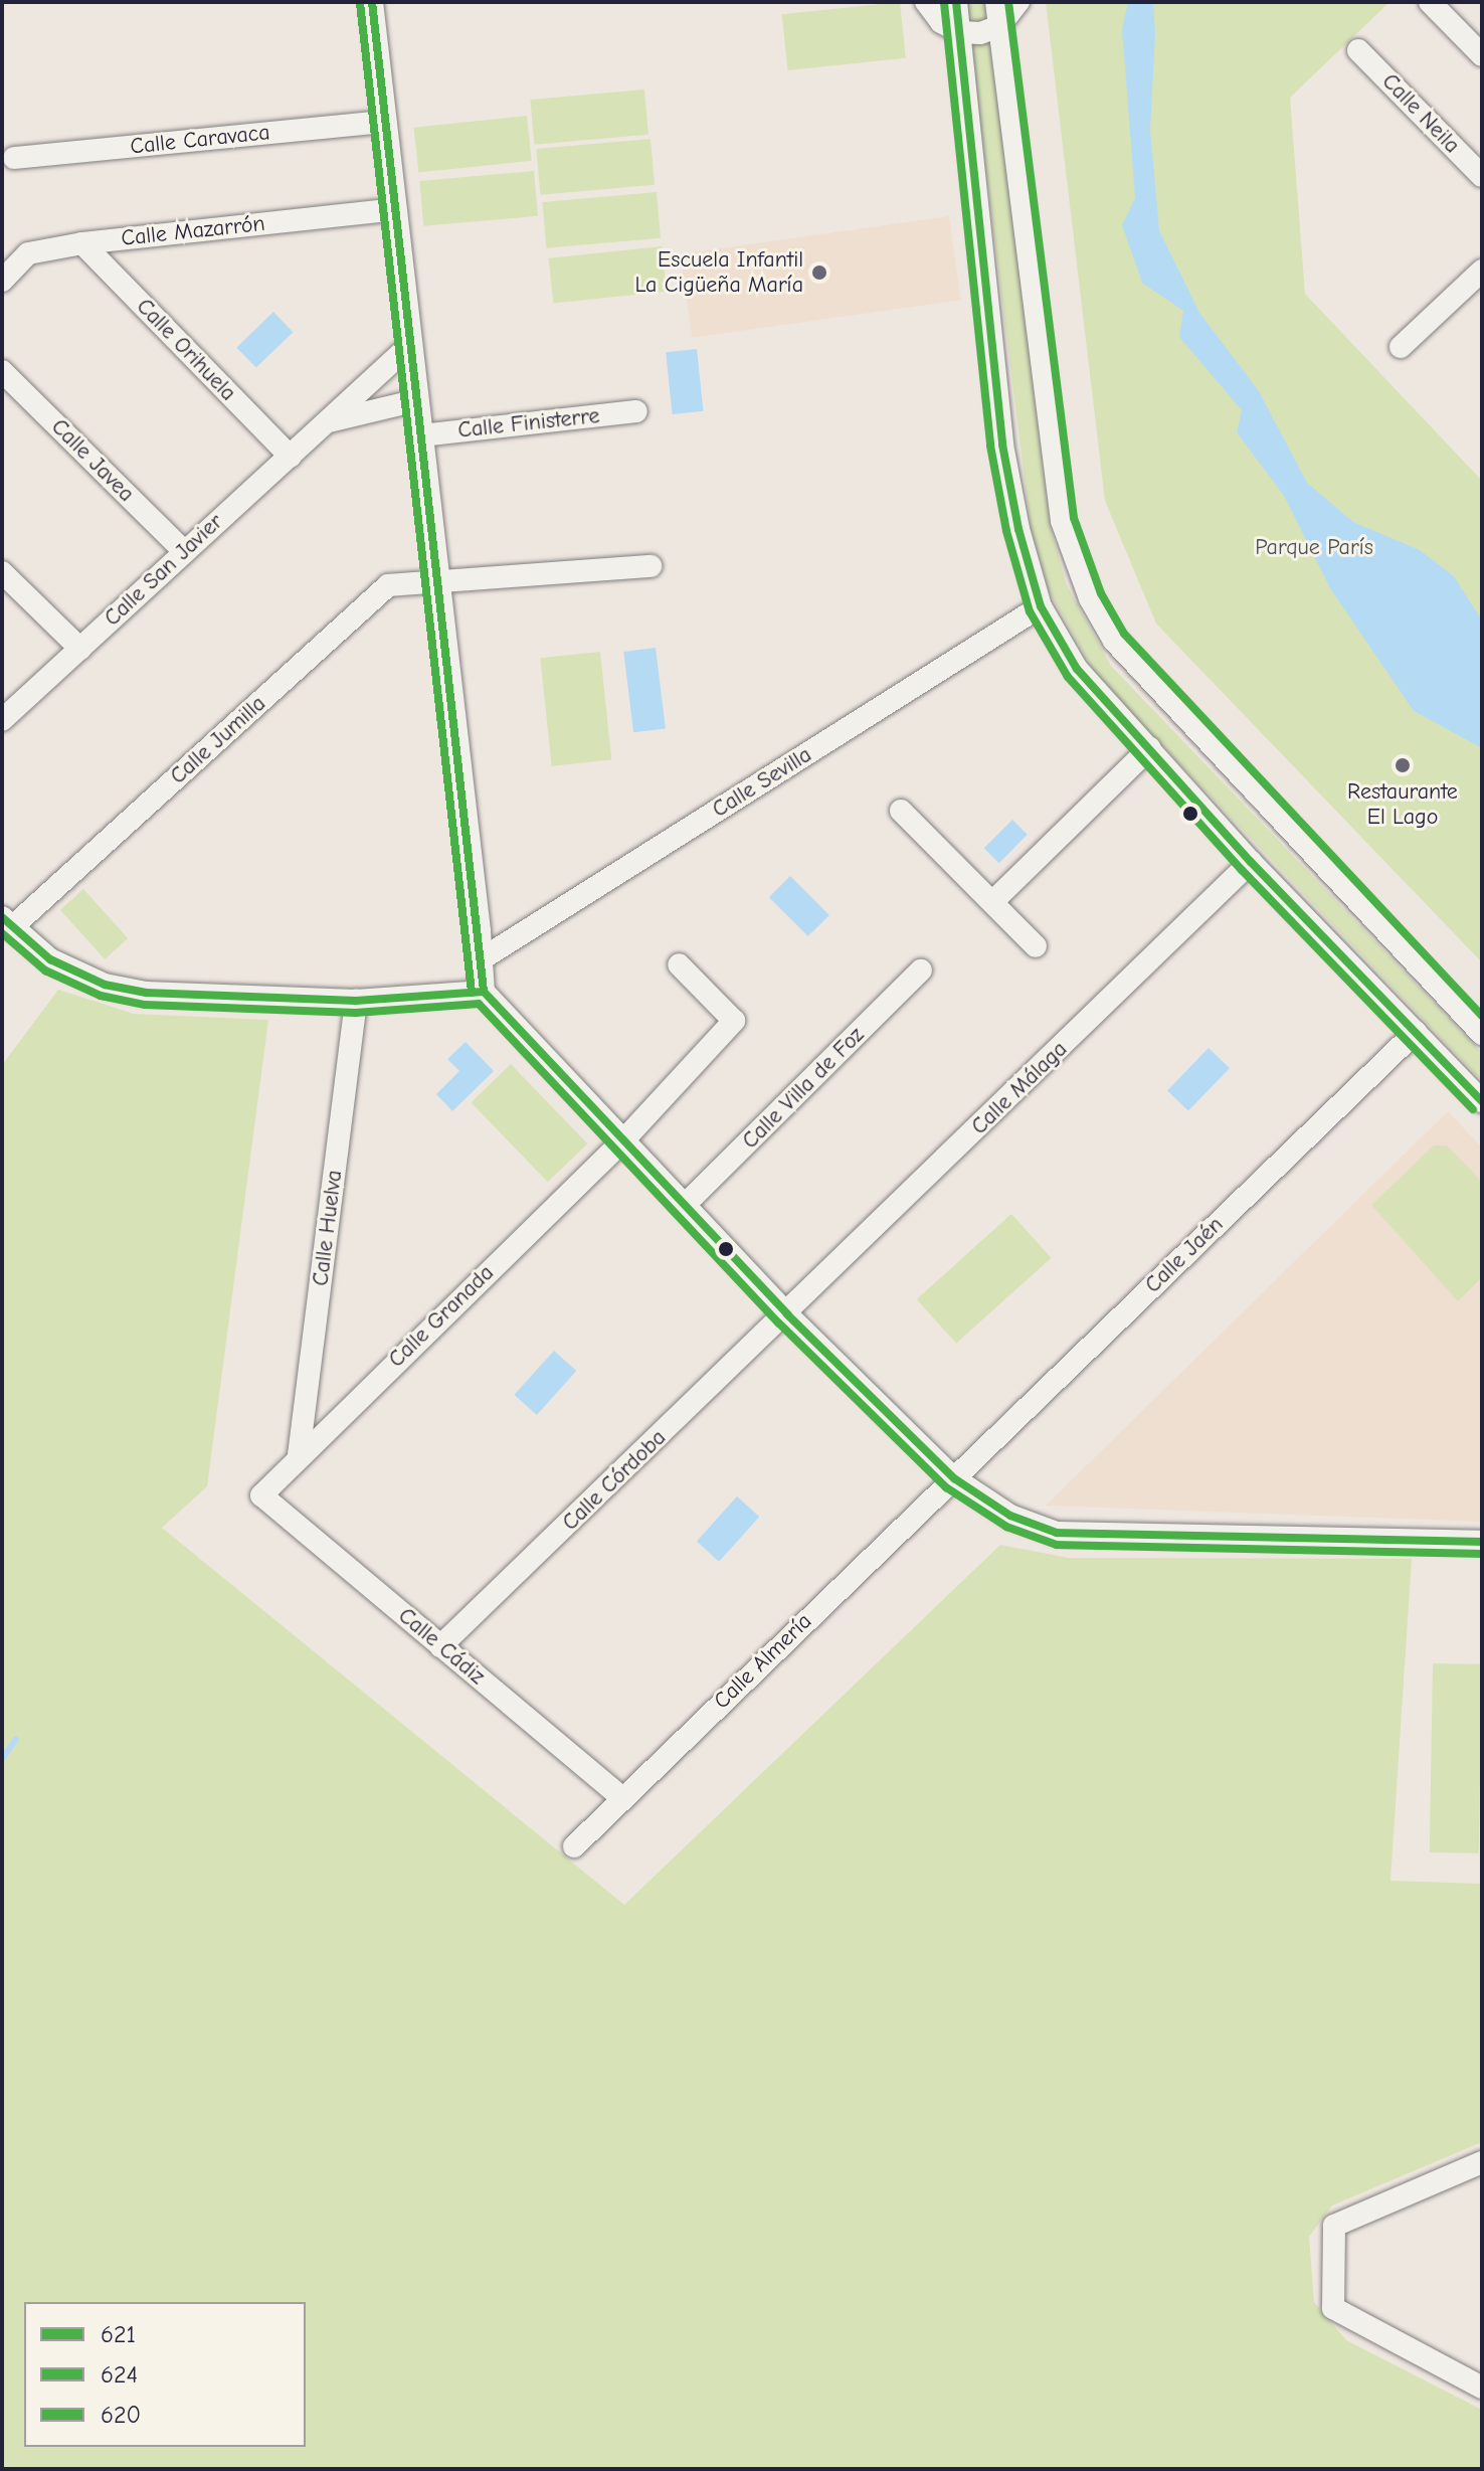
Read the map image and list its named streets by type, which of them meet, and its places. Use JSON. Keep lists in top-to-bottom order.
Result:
{
  "streets": {
    "street": [
      "Calle Neila",
      "Calle Caravaca",
      "Calle Mazarrón",
      "Calle Orihuela",
      "Calle Finisterre",
      "Calle Javea",
      "Calle San Javier",
      "Calle Jumilla",
      "Calle Sevilla",
      "Calle Villa de Foz",
      "Calle Málaga",
      "Calle Huelva",
      "Calle Jaén",
      "Calle Granada",
      "Calle Córdoba",
      "Calle Cádiz",
      "Calle Almería"
    ]
  },
  "crossings": [
    ["Calle Mazarrón", "Calle Orihuela"],
    ["Calle Orihuela", "Calle San Javier"],
    ["Calle Javea", "Calle San Javier"],
    ["Calle Málaga", "Calle Córdoba"],
    ["Calle Huelva", "Calle Granada"],
    ["Calle Jaén", "Calle Almería"],
    ["Calle Granada", "Calle Cádiz"],
    ["Calle Córdoba", "Calle Cádiz"],
    ["Calle Cádiz", "Calle Almería"]
  ],
  "parks": ["Parque París"],
  "places": ["Escuela Infantil La Cigüeña María", "Restaurante El Lago"],
  "lines": ["transit line 621", "transit line 620", "transit line 624"],
  "legend": ["621", "624", "620"]
}
